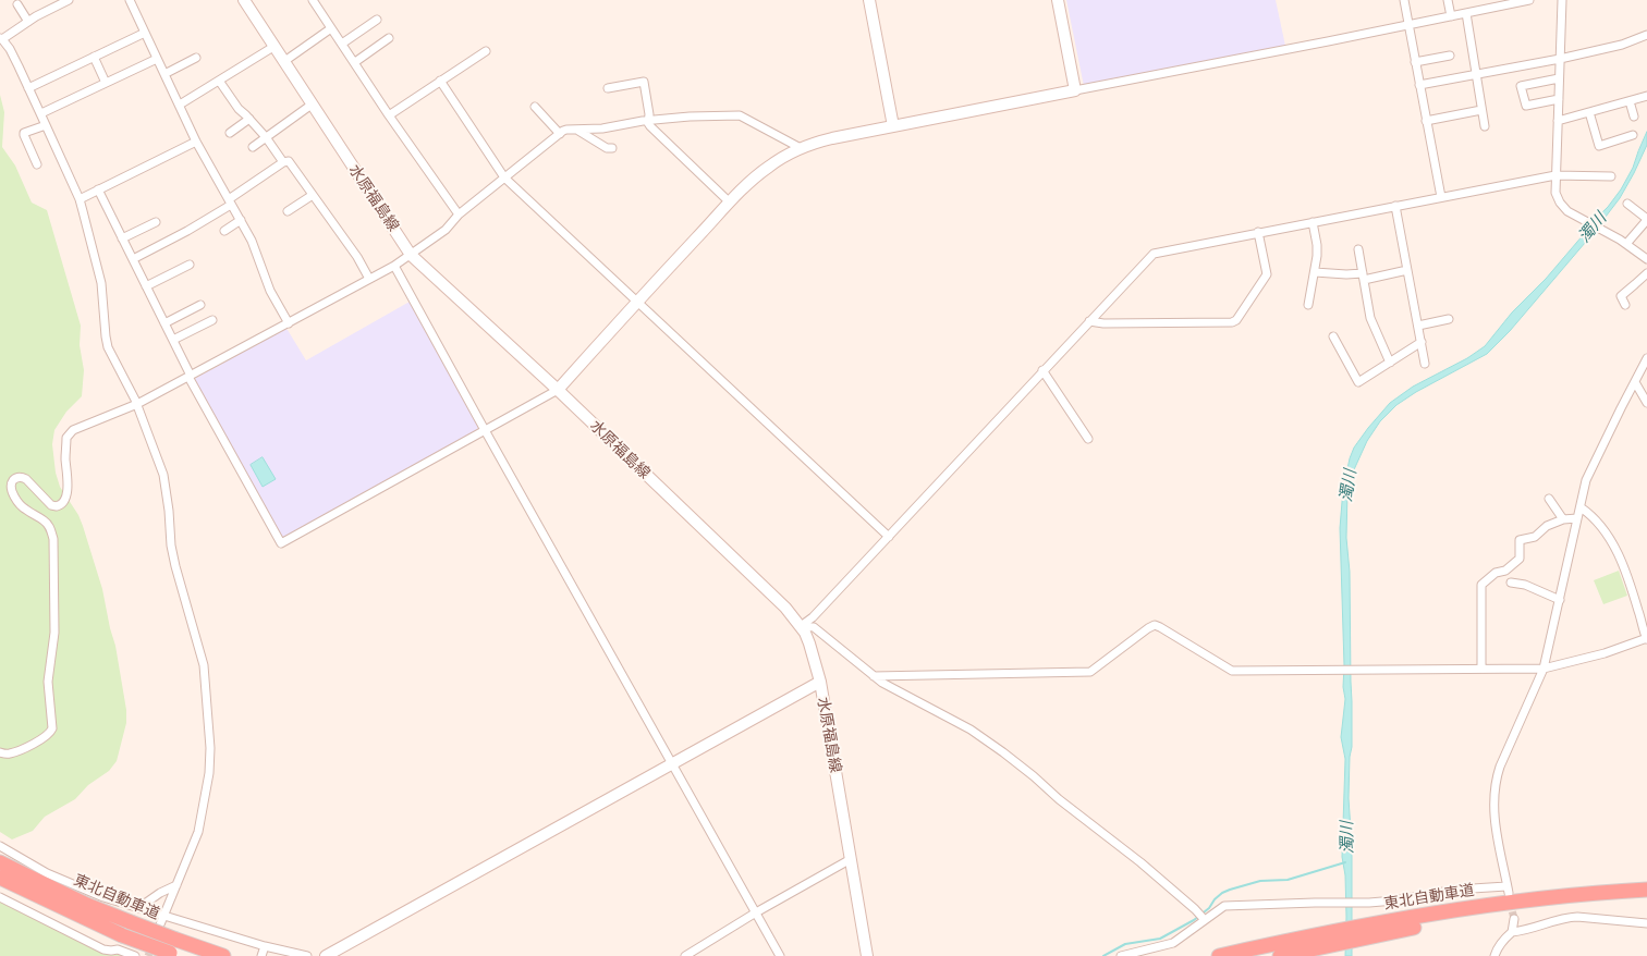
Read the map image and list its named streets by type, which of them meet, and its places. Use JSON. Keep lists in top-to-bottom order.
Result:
{
  "streets": {
    "highway": ["東北自動車道"],
    "street": ["水原福島線"]
  },
  "water": ["濁川"]
}
